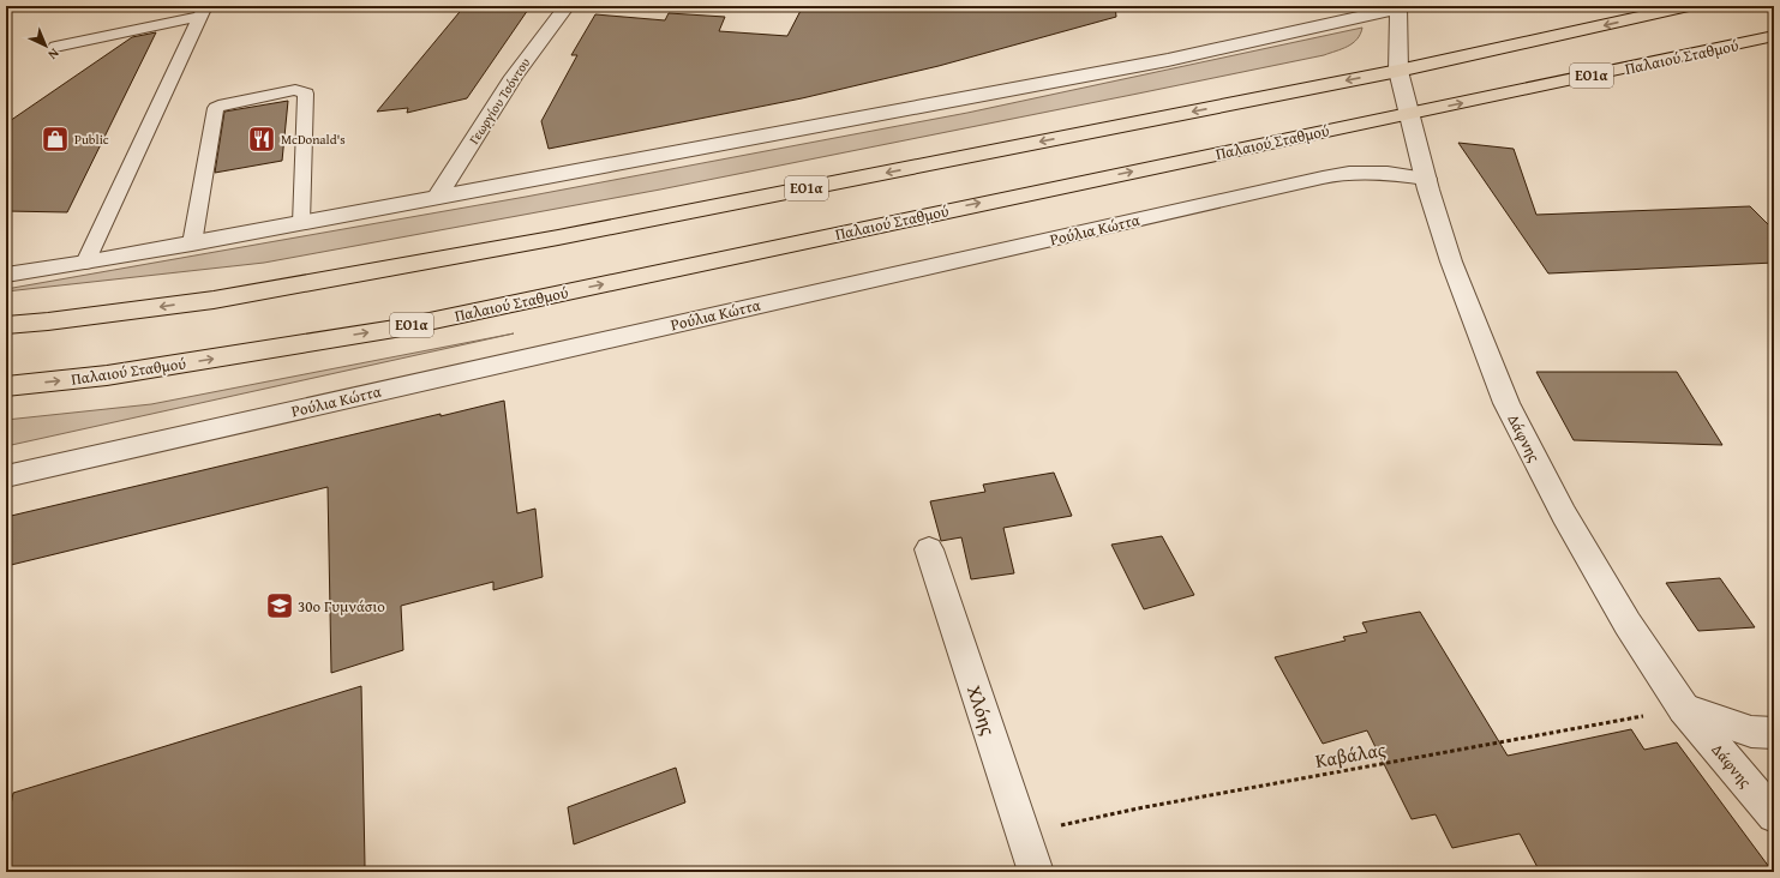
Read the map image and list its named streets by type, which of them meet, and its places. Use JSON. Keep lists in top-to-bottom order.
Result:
{
  "streets": {
    "highway": ["Παλαιού Σταθμού", "ΕΟ1α"],
    "street": [
      "Γεωργίου Τσόντου",
      "Ρούλια Κώττα",
      "Δάφνης",
      "Χλόης"
    ],
    "path": ["Καβάλας"]
  },
  "crossings": [
    ["Παλαιού Σταθμού", "Δάφνης"],
    ["ΕΟ1α", "Δάφνης"],
    ["Ρούλια Κώττα", "Δάφνης"],
    ["Δάφνης", "Καβάλας"],
    ["Χλόης", "Καβάλας"]
  ],
  "places": {
    "shop": ["Public"],
    "restaurant": ["McDonald's"],
    "school or university": ["30ο Γυμνάσιο"]
  },
  "north": "bottom right"
}
